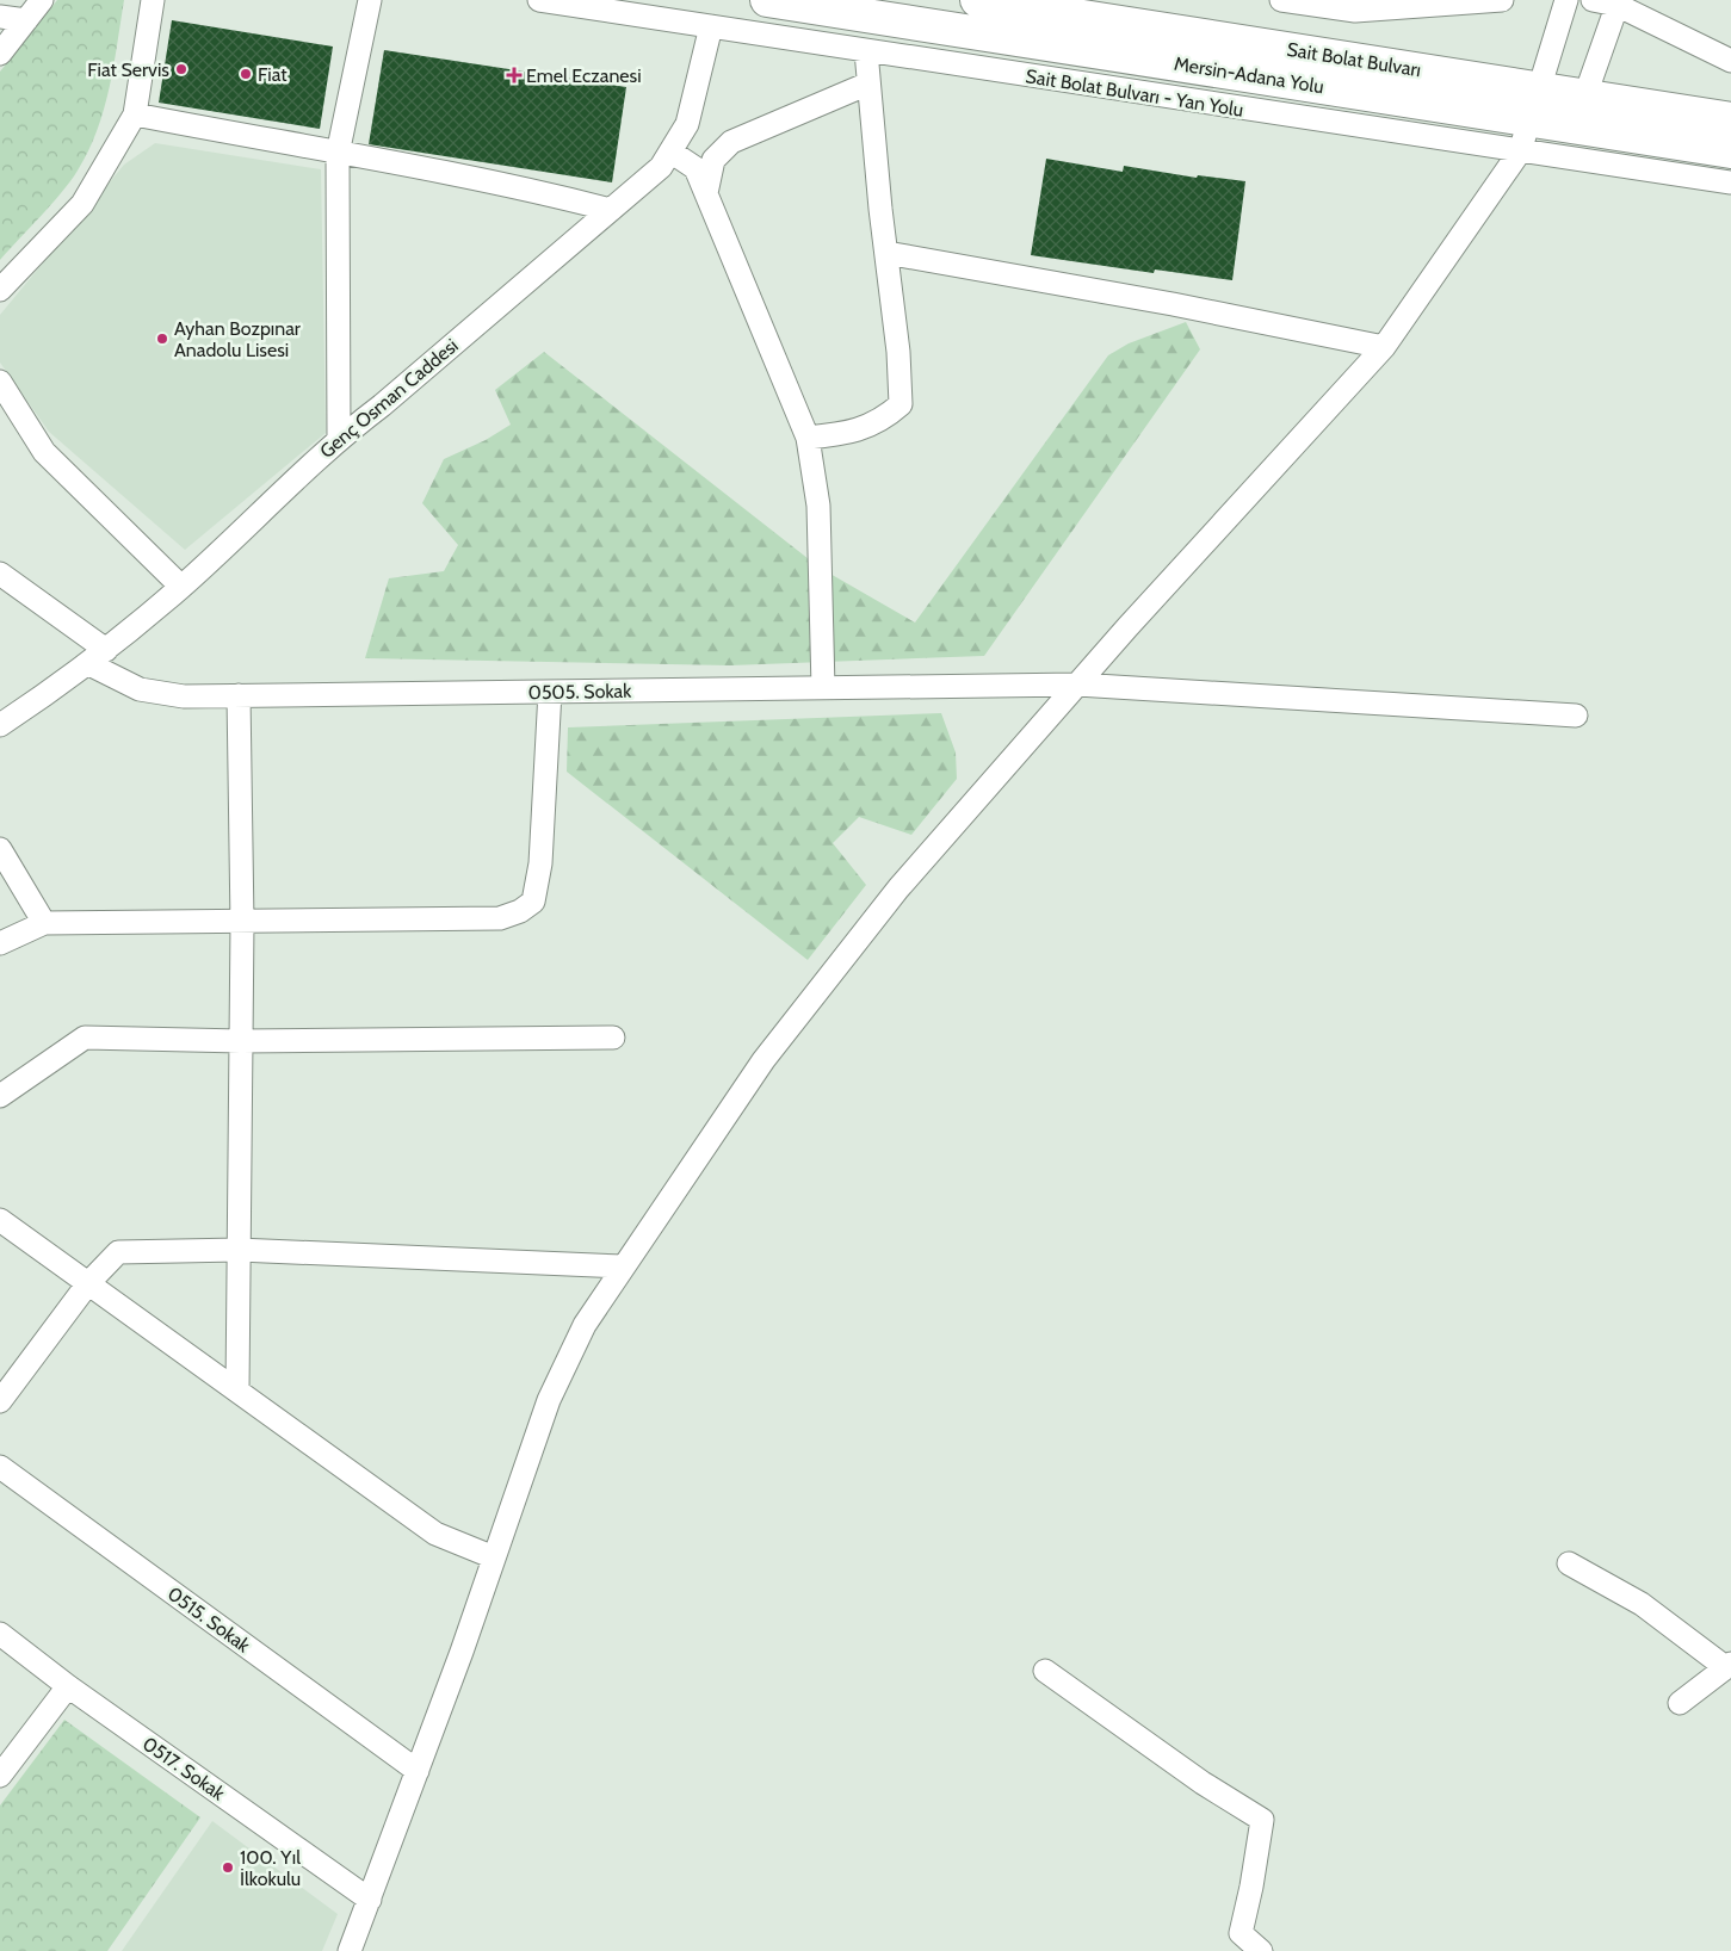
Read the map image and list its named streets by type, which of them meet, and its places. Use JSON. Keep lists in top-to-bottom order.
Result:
{
  "streets": {
    "highway": ["Sait Bolat Bulvarı", "Mersin-Adana Yolu"],
    "street": [
      "Sait Bolat Bulvarı - Yan Yolu",
      "Genç Osman Caddesi",
      "0505. Sokak",
      "0515. Sokak",
      "0517. Sokak"
    ]
  },
  "crossings": [
    ["Sait Bolat Bulvarı - Yan Yolu", "Genç Osman Caddesi"],
    ["Genç Osman Caddesi", "0505. Sokak"]
  ],
  "places": {
    "other": [
      "Fiat Servis",
      "Fiat",
      "Ayhan Bozpınar Anadolu Lisesi",
      "100. Yıl İlkokulu"
    ],
    "health": ["Emel Eczanesi"]
  }
}
